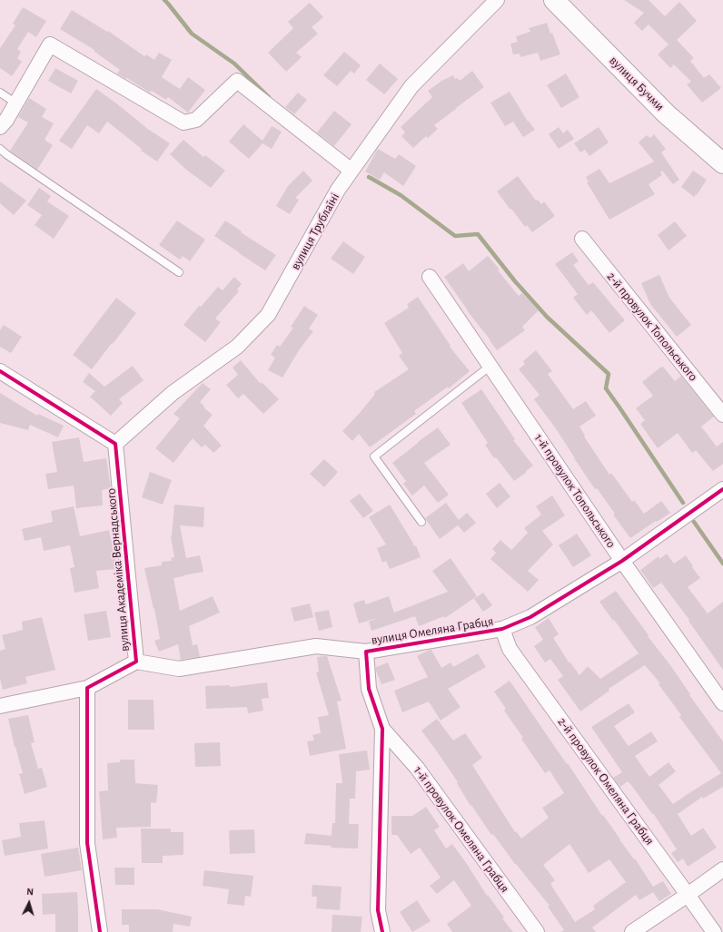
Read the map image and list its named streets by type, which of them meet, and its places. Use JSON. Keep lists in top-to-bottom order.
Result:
{
  "streets": {
    "street": [
      "вулиця Бучми",
      "вулиця Трублаїні",
      "2-й провулок Топольського",
      "1-й провулок Топольського",
      "вулиця Академіка Вернадського",
      "вулиця Омеляна Грабця",
      "2-й провулок Омеляна Грабця",
      "1-й провулок Омеляна Грабця"
    ]
  },
  "crossings": [
    ["вулиця Трублаїні", "вулиця Академіка Вернадського"],
    ["1-й провулок Топольського", "вулиця Омеляна Грабця"],
    ["вулиця Омеляна Грабця", "2-й провулок Омеляна Грабця"],
    ["вулиця Омеляна Грабця", "1-й провулок Омеляна Грабця"]
  ],
  "north": "top"
}
